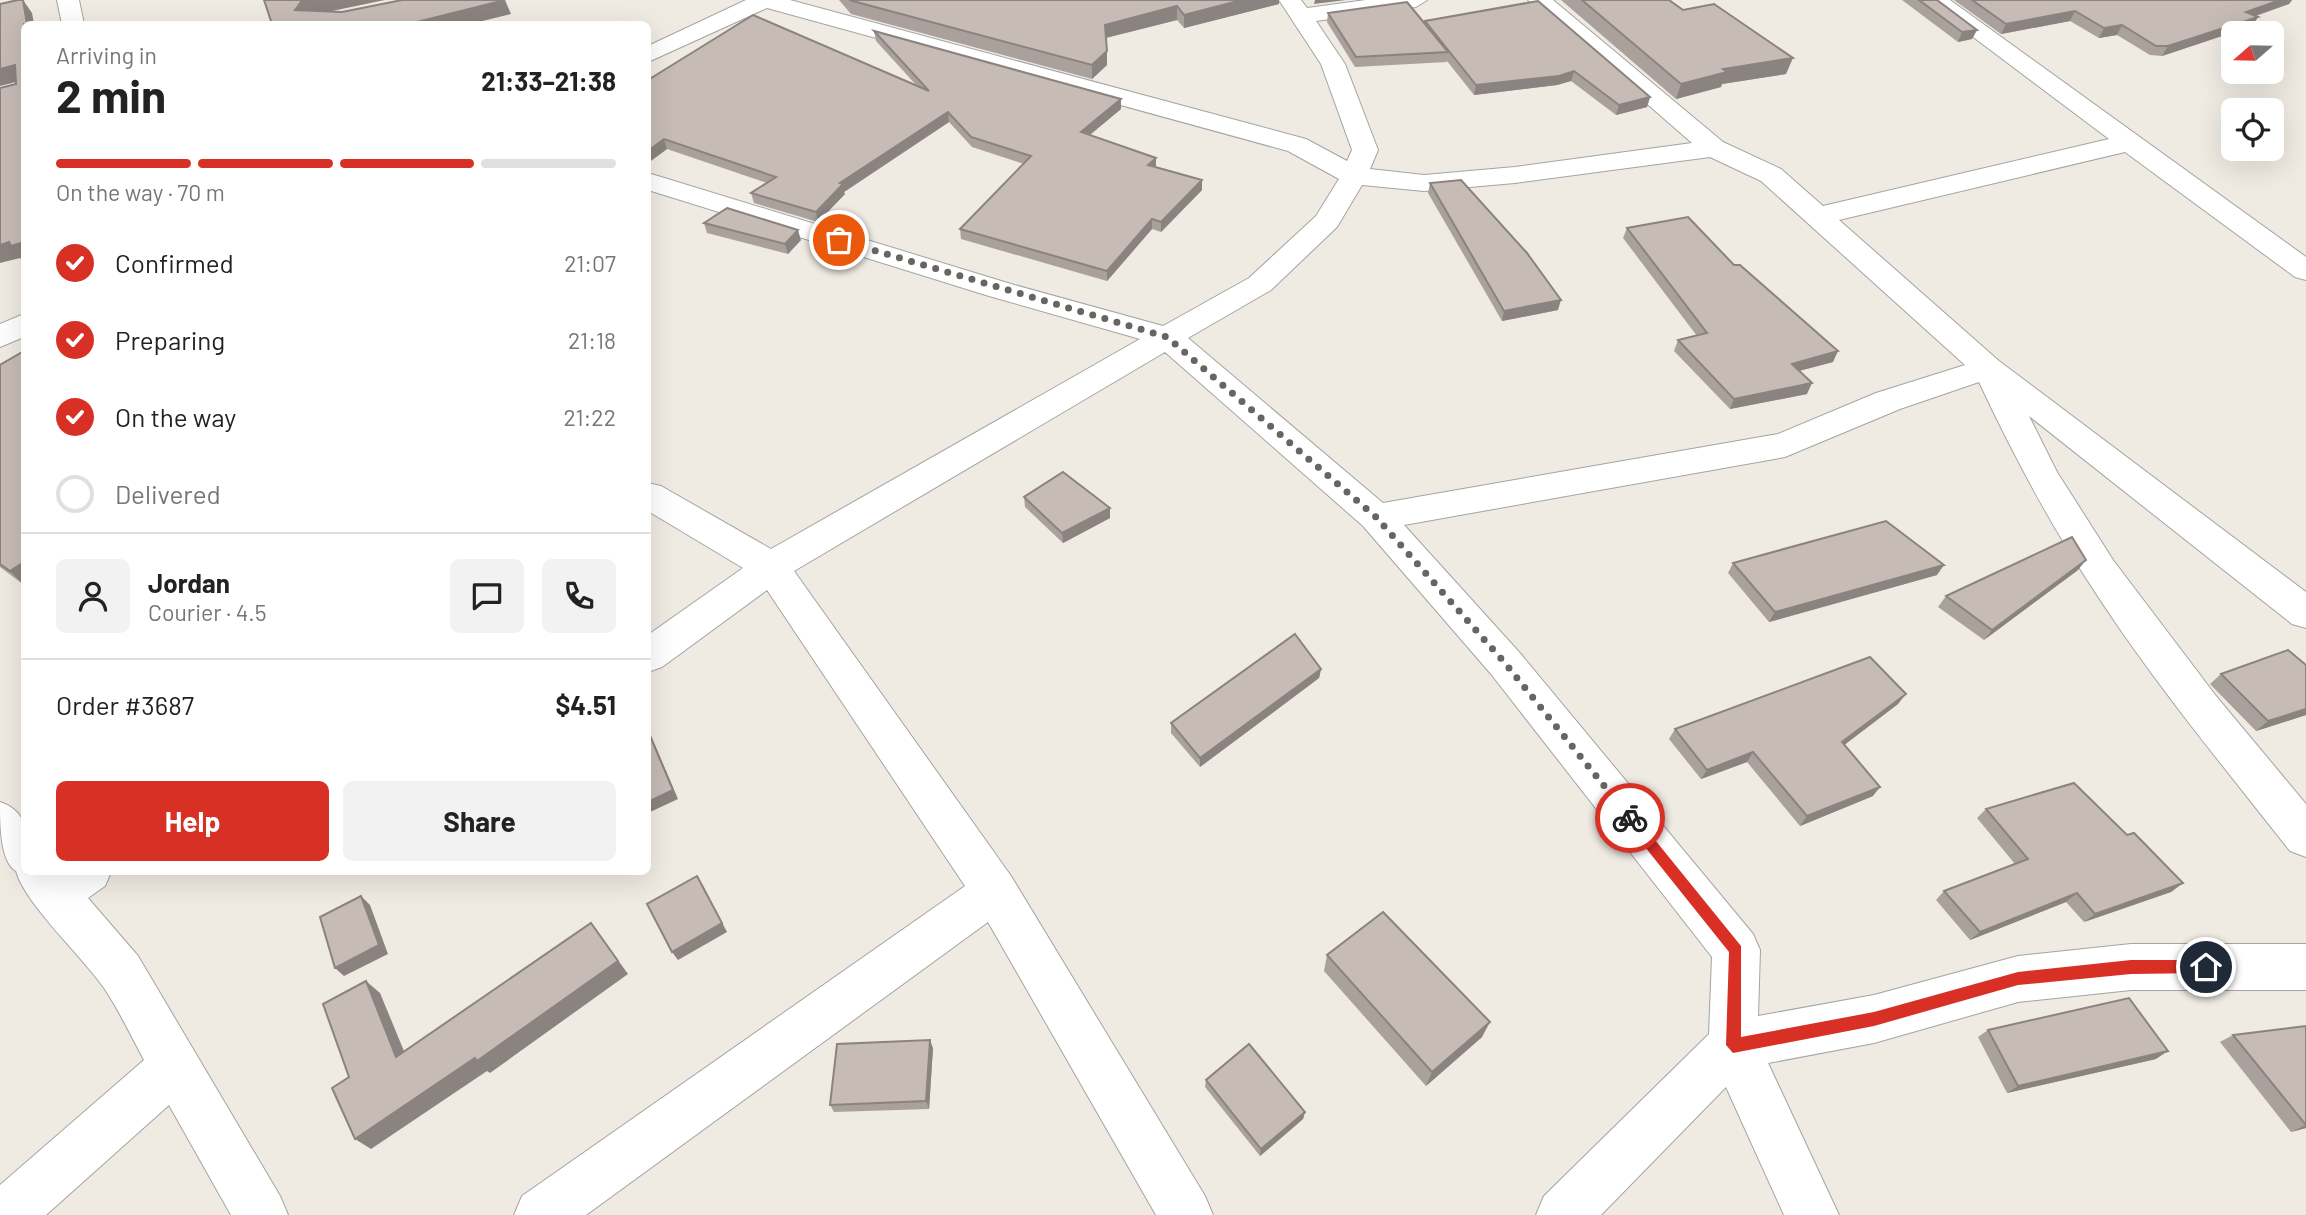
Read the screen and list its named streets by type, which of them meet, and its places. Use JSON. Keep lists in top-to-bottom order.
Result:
{
  "north": "left",
  "page": {
    "heading": ["2 min", "Arriving in", "21:33–21:38"],
    "panel": [
      "Jordan",
      "Courier · 4.5",
      "Order #3687",
      "$4.51"
    ],
    "bar": "On the way · 70 m",
    "list": [
      ["Confirmed", "21:07"],
      ["Preparing", "21:18"],
      ["On the way", "21:22"],
      "Delivered"
    ],
    "buttons": ["Help", "Share"]
  }
}
